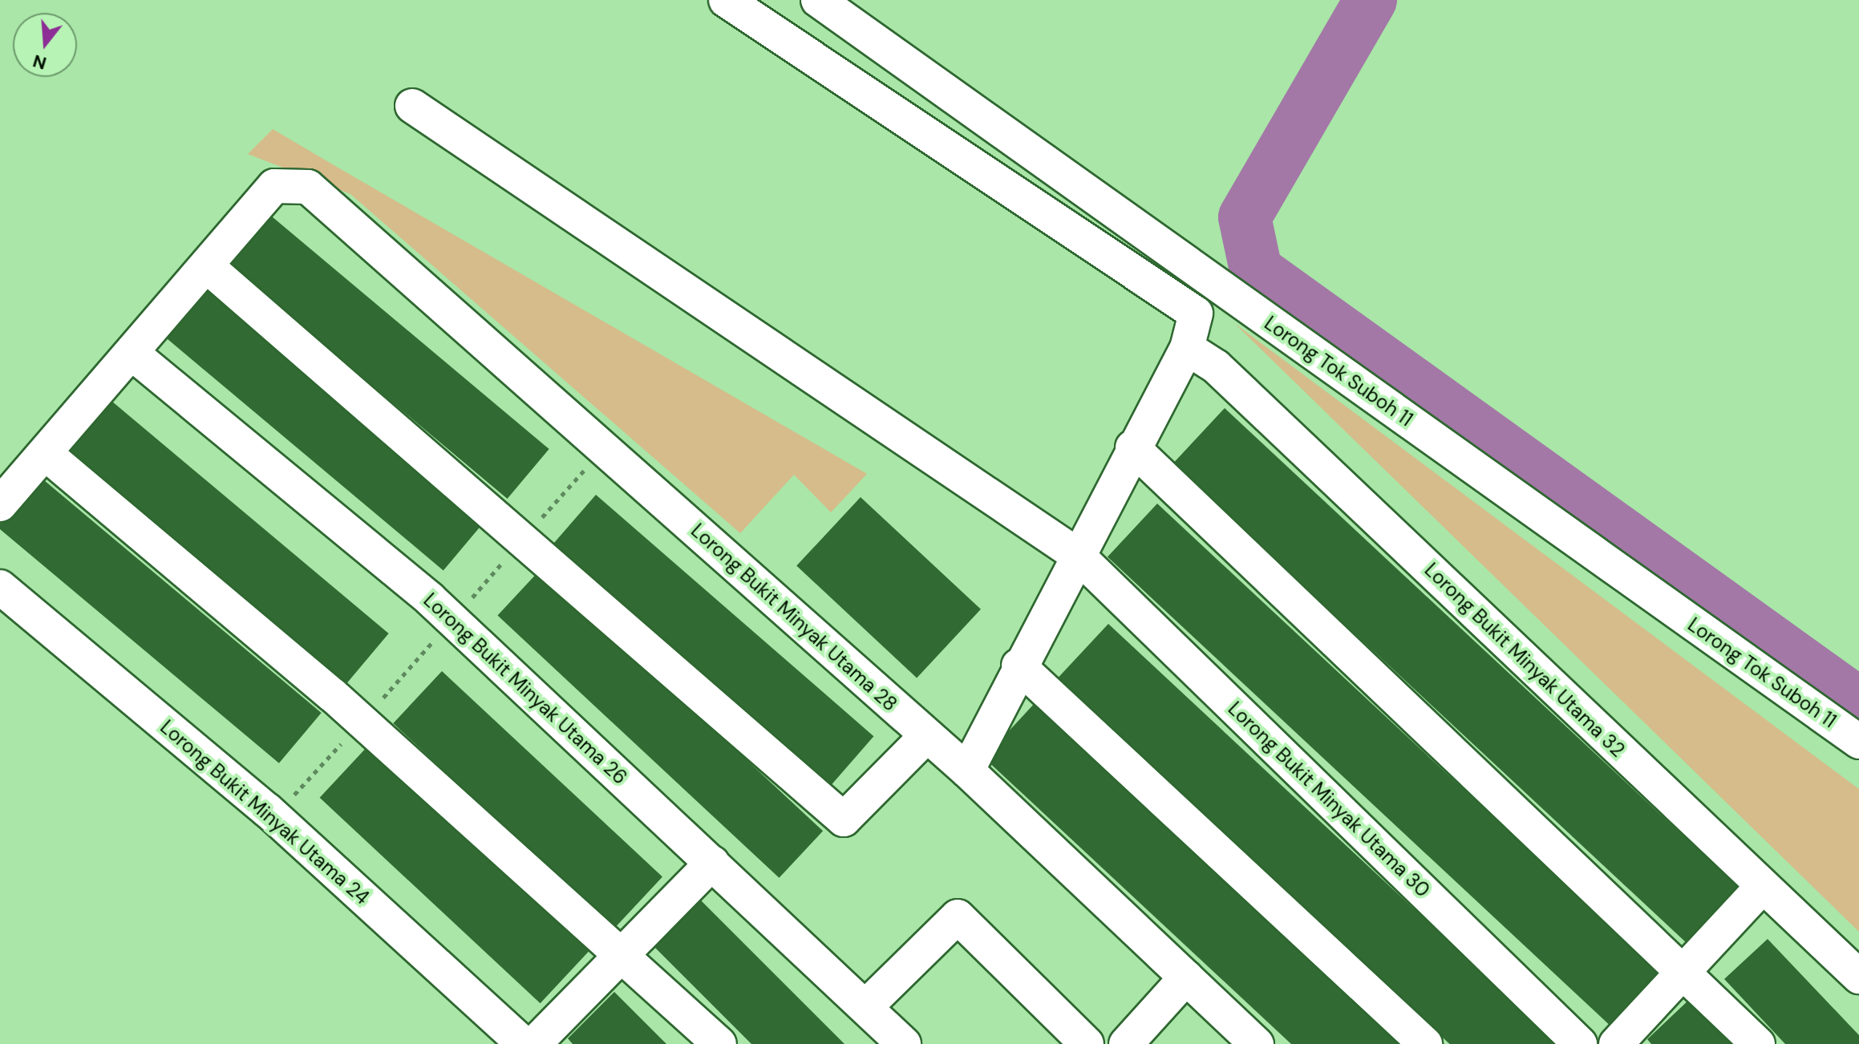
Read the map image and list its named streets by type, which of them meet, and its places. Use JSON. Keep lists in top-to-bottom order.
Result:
{
  "streets": {
    "street": [
      "Lorong Tok Suboh 11",
      "Lorong Bukit Minyak Utama 28",
      "Lorong Bukit Minyak Utama 32",
      "Lorong Bukit Minyak Utama 26",
      "Lorong Bukit Minyak Utama 30",
      "Lorong Bukit Minyak Utama 24"
    ]
  },
  "crossings": [
    ["Lorong Bukit Minyak Utama 28", "Lorong Bukit Minyak Utama 26"]
  ],
  "north": "bottom"
}
